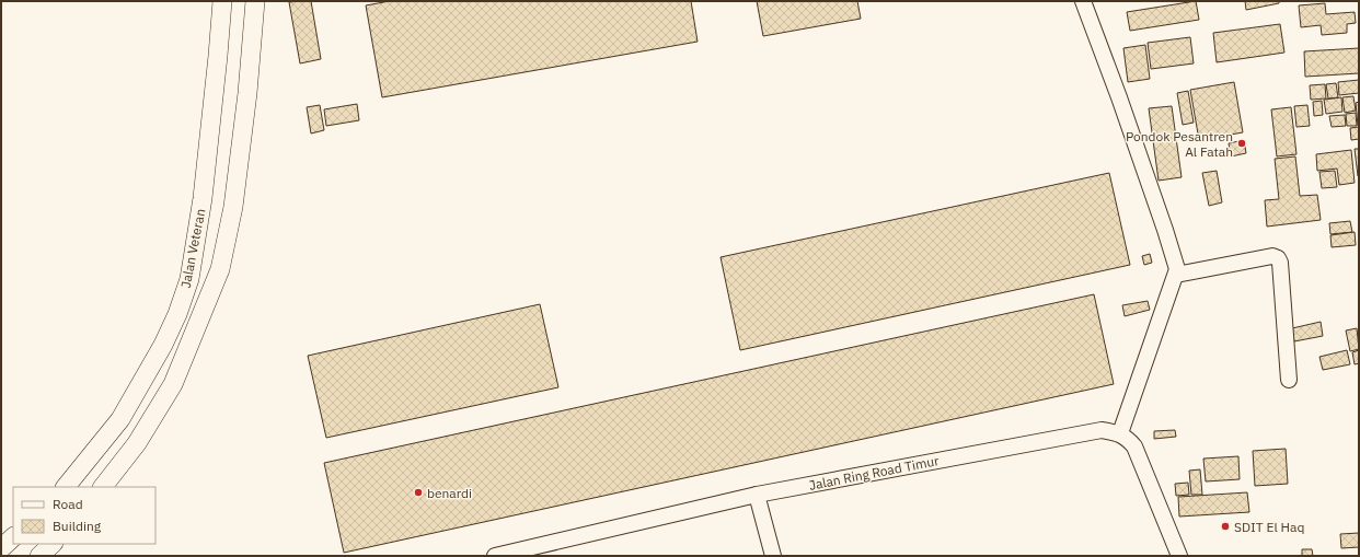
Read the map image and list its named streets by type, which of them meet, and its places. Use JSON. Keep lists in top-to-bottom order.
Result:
{
  "streets": {
    "main road": ["Jalan Veteran"],
    "street": ["Jalan Ring Road Timur"]
  },
  "places": ["Pondok Pesantren Al Fatah", "benardi", "SDIT El Haq"],
  "legend": ["Road", "Building"]
}
